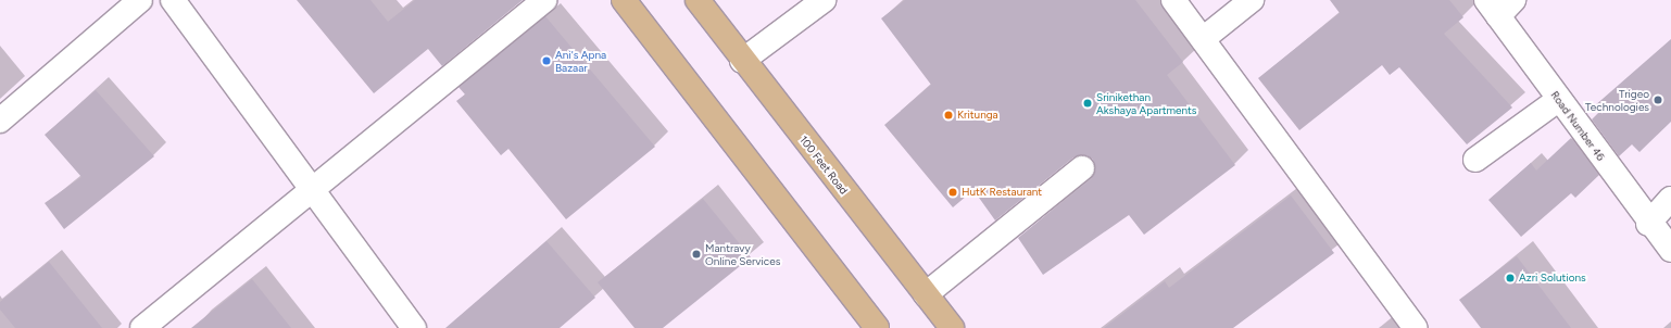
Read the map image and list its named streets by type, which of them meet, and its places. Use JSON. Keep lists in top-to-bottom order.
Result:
{
  "streets": {
    "main road": ["100 Feet Road"],
    "street": ["Road Number 46"]
  },
  "places": [
    "Ani's Apna Bazaar",
    "Trigeo Technologies",
    "Srinikethan Akshaya Apartments",
    "Kritunga",
    "HutK Restaurant",
    "Mantravy Online Services",
    "Azri Solutions"
  ]
}
